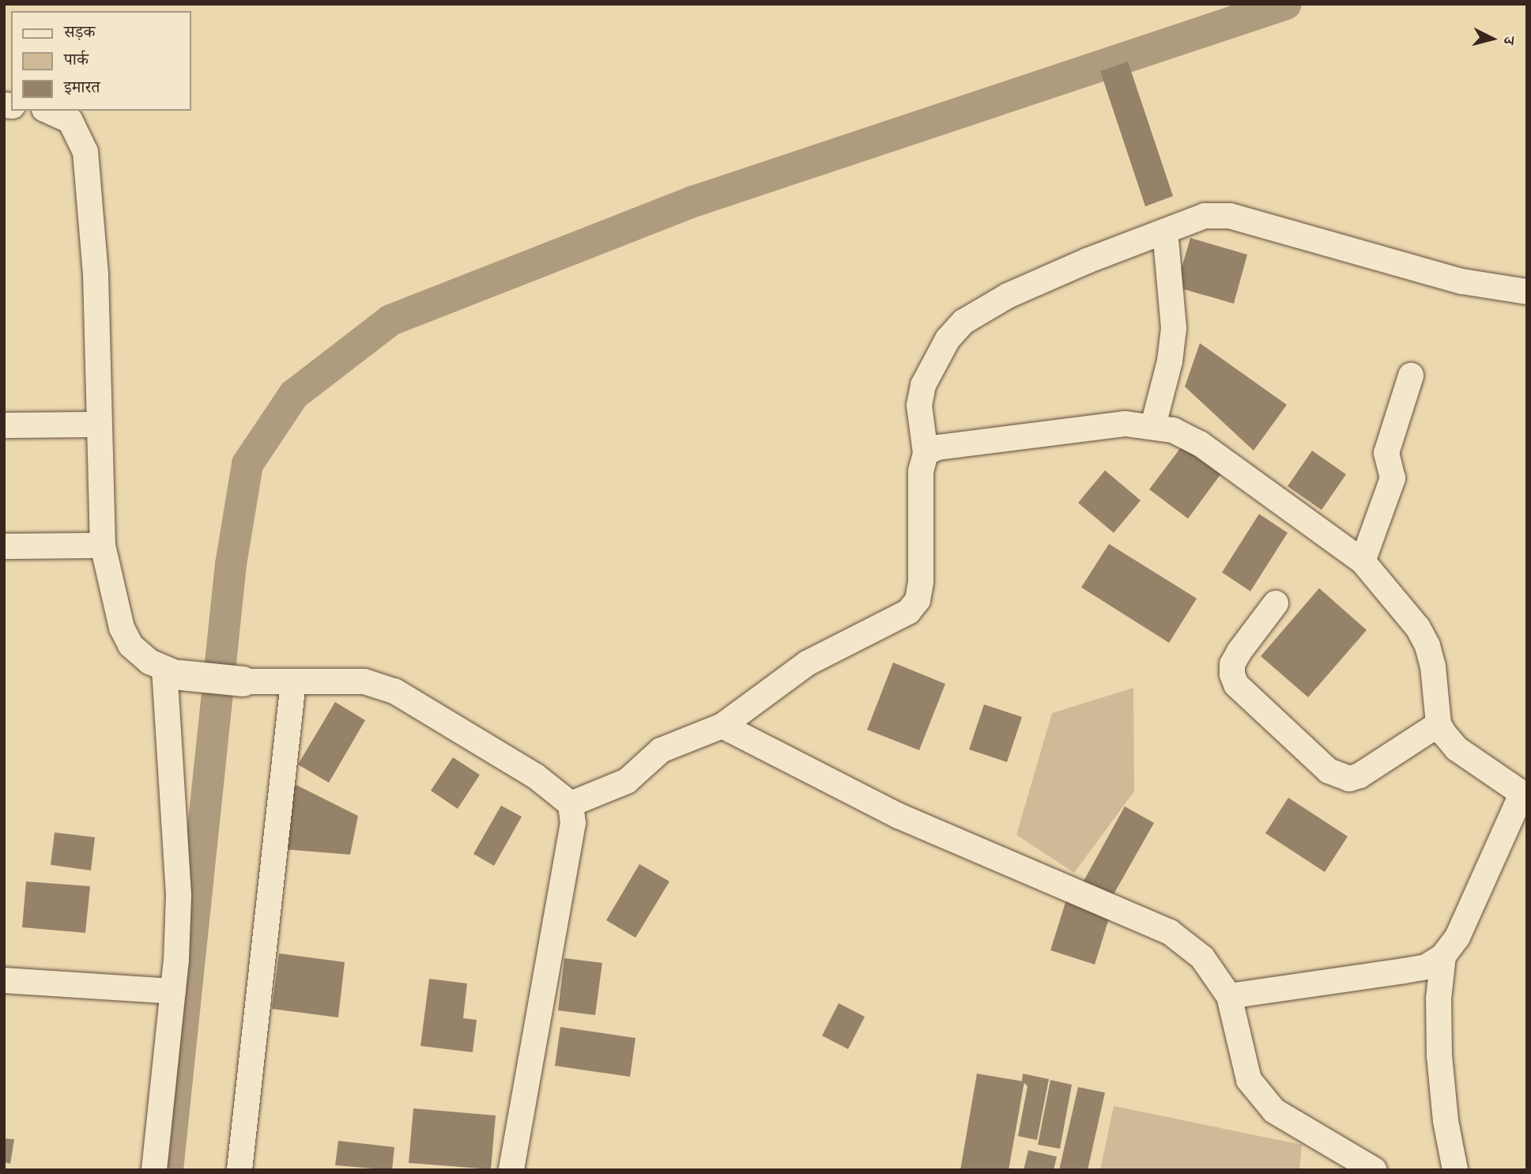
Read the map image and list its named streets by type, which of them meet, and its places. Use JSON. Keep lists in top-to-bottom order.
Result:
{
  "legend": ["सड़क", "पार्क", "इमारत"],
  "north": "right"
}
